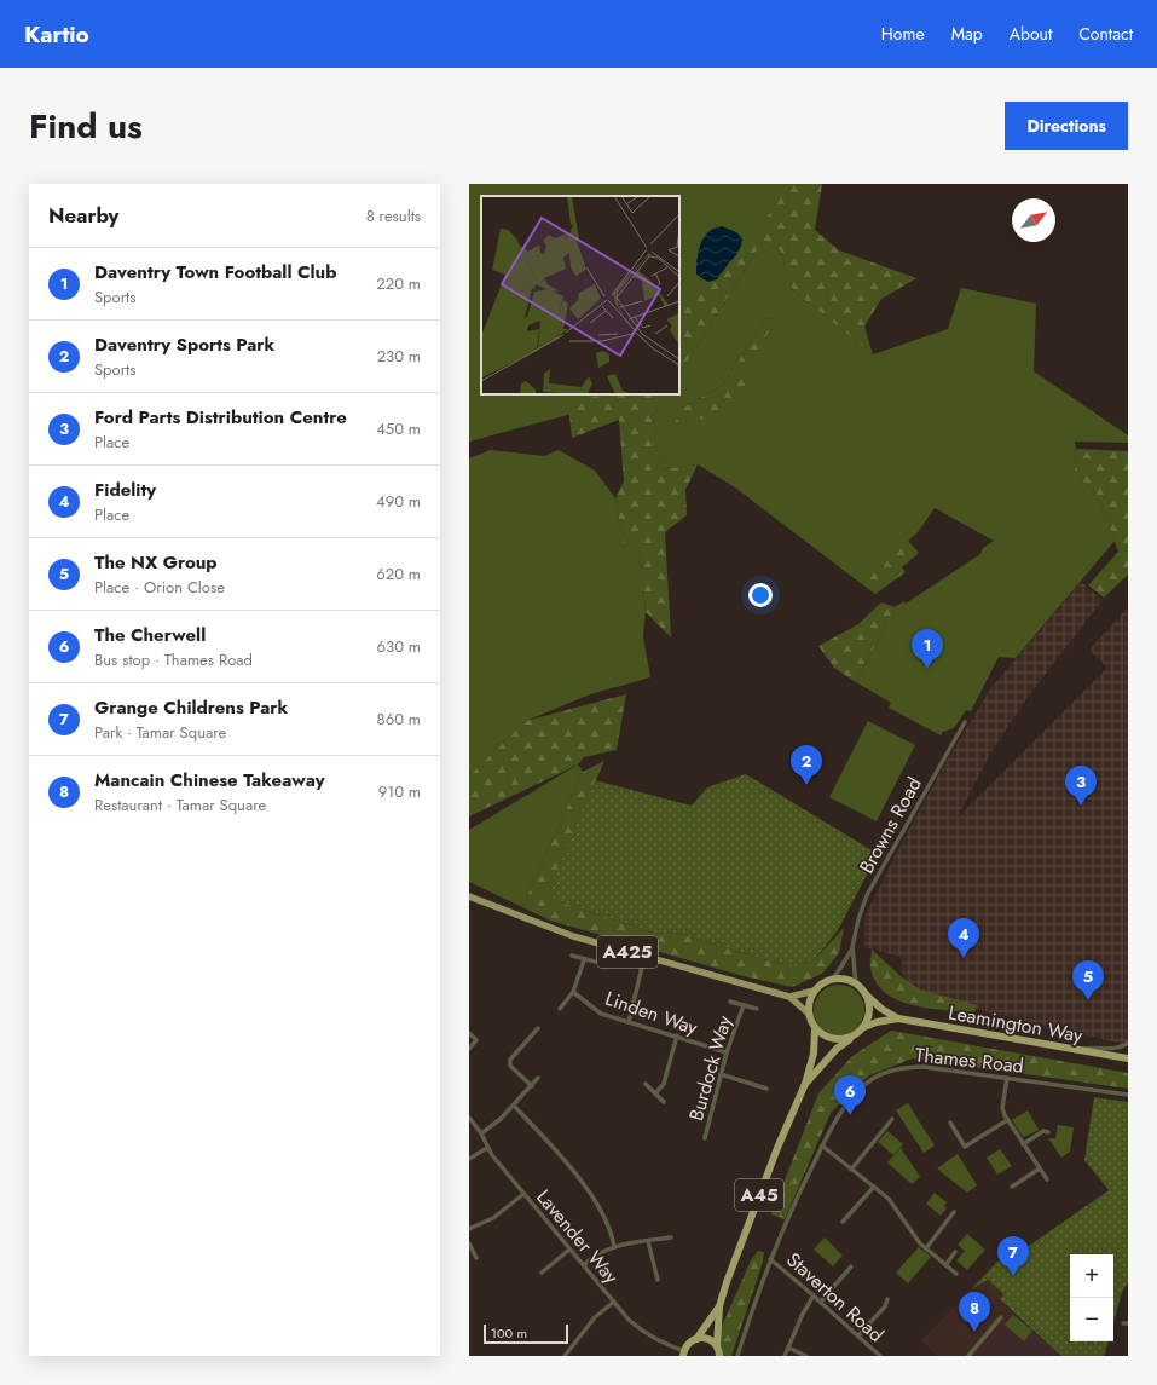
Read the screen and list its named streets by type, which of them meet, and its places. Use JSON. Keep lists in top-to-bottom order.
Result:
{
  "streets": {
    "highway": ["Leamington Way", "A45"],
    "main road": ["A425"],
    "street": [
      "Browns Road",
      "Linden Way",
      "Thames Road",
      "Burdock Way",
      "Lavender Way",
      "Staverton Road"
    ]
  },
  "crossings": [
    ["Browns Road", "Leamington Way"],
    ["Browns Road", "A45"],
    ["Linden Way", "Burdock Way"],
    ["Leamington Way", "A45"],
    ["Thames Road", "Staverton Road"]
  ],
  "scale_bar": "100 m",
  "north": "top right",
  "page": {
    "header": "Kartio",
    "nav": [
      "Home",
      "Map",
      "About",
      "Contact"
    ],
    "title": "Find us",
    "buttons": "Directions",
    "heading": ["Nearby", "8 results"],
    "list": [
      {
        "mark": "1",
        "name": "Daventry Town Football Club",
        "note": "Sports",
        "value": "220 m"
      },
      {
        "mark": "2",
        "name": "Daventry Sports Park",
        "note": "Sports",
        "value": "230 m"
      },
      {
        "mark": "3",
        "name": "Ford Parts Distribution Centre",
        "note": "Place",
        "value": "450 m"
      },
      {
        "mark": "4",
        "name": "Fidelity",
        "note": "Place",
        "value": "490 m"
      },
      {
        "mark": "5",
        "name": "The NX Group",
        "note": "Place · Orion Close",
        "value": "620 m"
      },
      {
        "mark": "6",
        "name": "The Cherwell",
        "note": "Bus stop · Thames Road",
        "value": "630 m"
      },
      {
        "mark": "7",
        "name": "Grange Childrens Park",
        "note": "Park · Tamar Square",
        "value": "860 m"
      },
      {
        "mark": "8",
        "name": "Mancain Chinese Takeaway",
        "note": "Restaurant · Tamar Square",
        "value": "910 m"
      }
    ],
    "pins": [
      "1",
      "2",
      "3",
      "4",
      "5",
      "6",
      "7",
      "8"
    ],
    "map_buttons": ["+", "−"],
    "scale": "100 m"
  }
}
